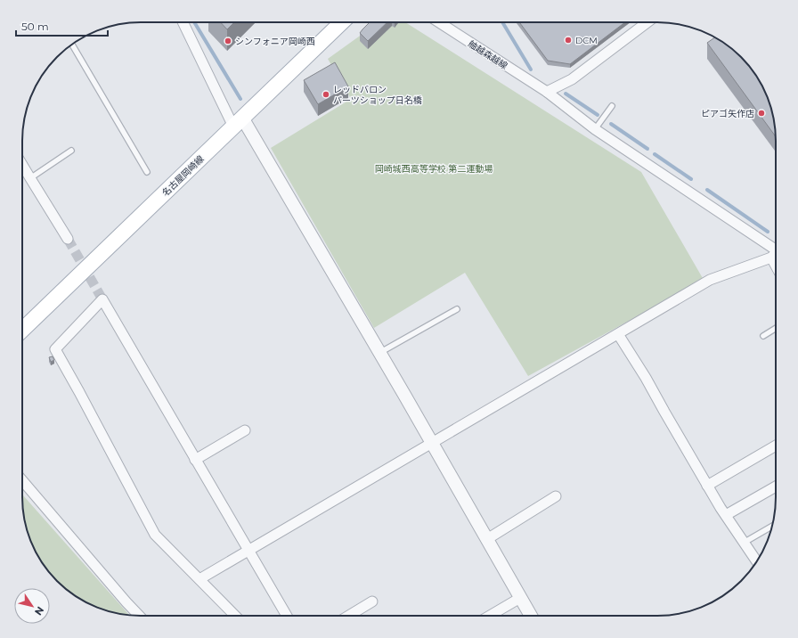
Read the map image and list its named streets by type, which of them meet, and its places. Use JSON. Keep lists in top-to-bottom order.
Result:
{
  "streets": {
    "main road": ["名古屋岡崎線"],
    "street": ["舳越森越線"]
  },
  "parks": ["岡崎城西高等学校 第二運動場"],
  "places": [
    "DCM",
    "シンフォニア岡崎西",
    "レッドバロン パーツショップ日名橋",
    "ピアゴ矢作店"
  ],
  "scale_bar": "50 m",
  "north": "bottom right"
}
